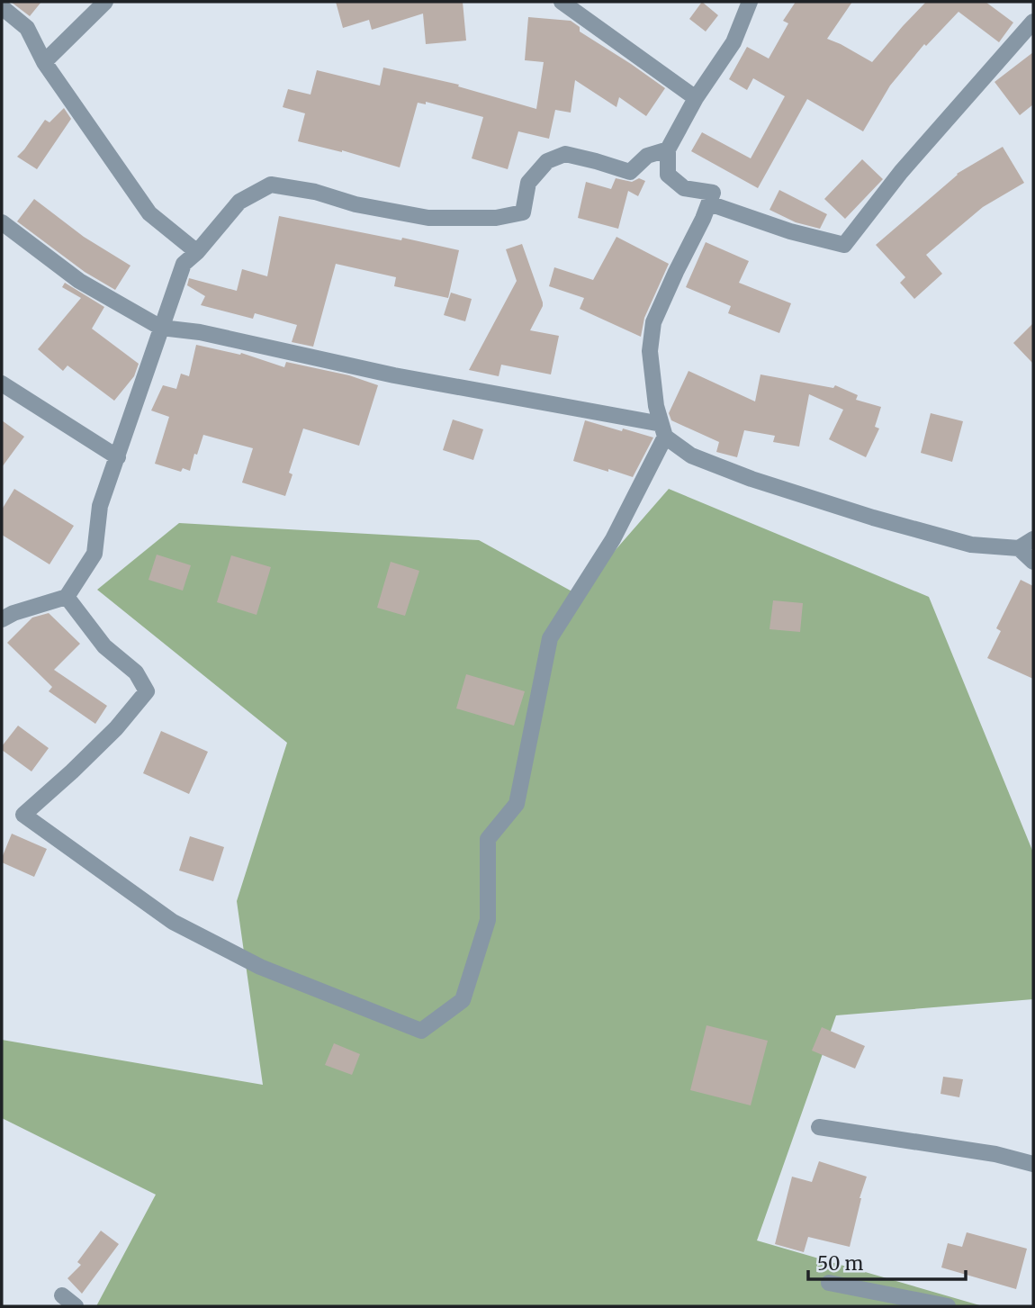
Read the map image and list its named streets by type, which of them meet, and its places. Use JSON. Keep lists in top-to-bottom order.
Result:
{
  "scale_bar": "50 m"
}
